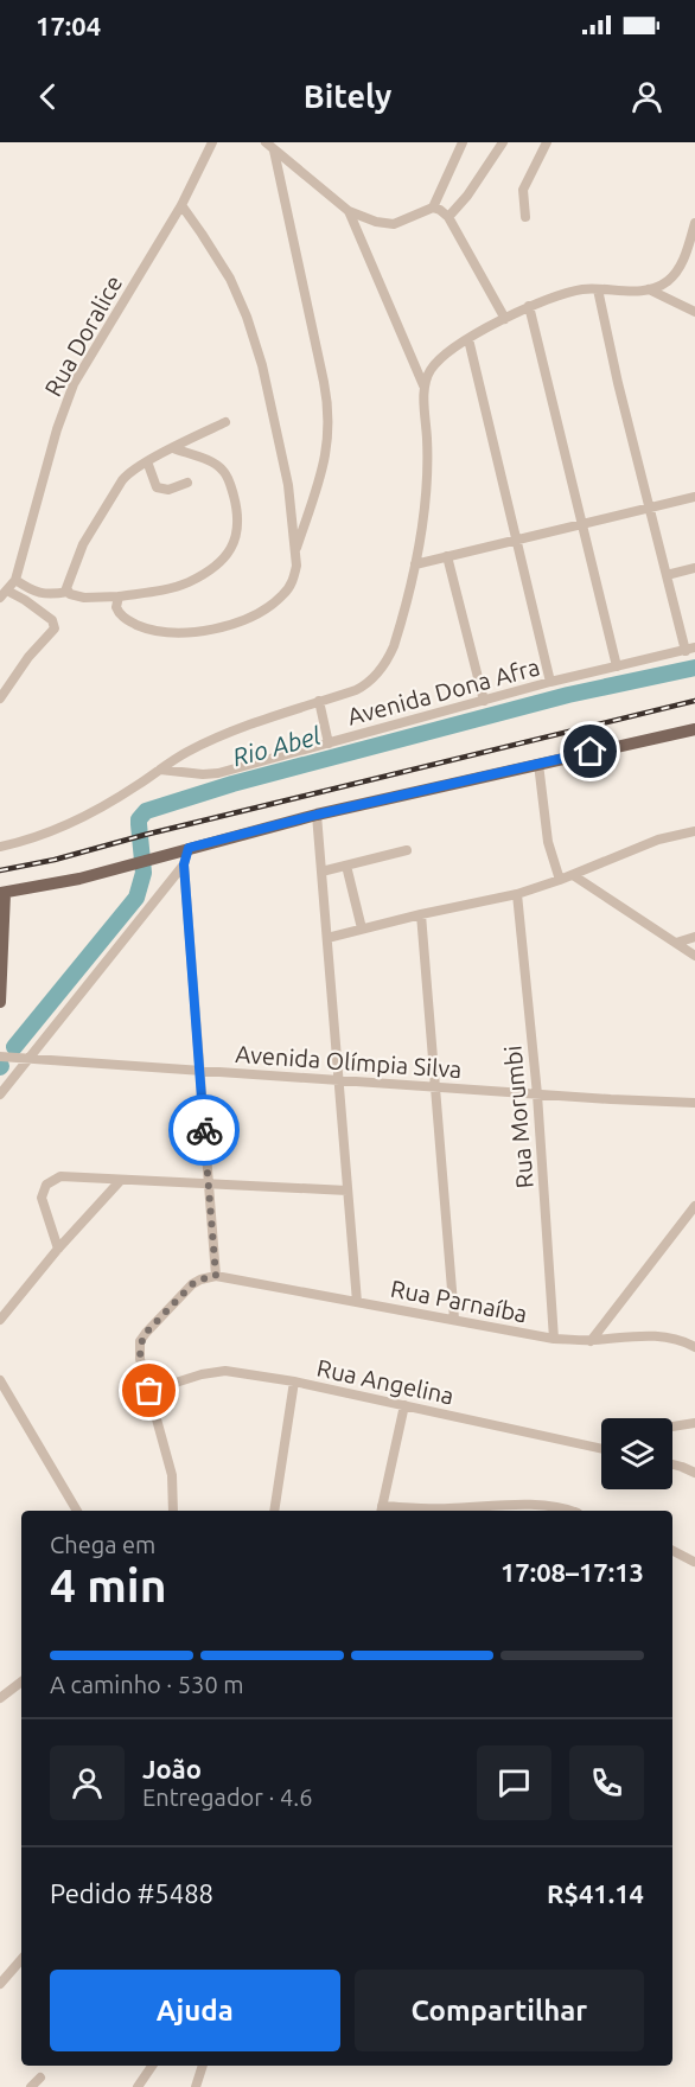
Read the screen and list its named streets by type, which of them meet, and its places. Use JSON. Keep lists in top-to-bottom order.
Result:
{
  "streets": {
    "street": [
      "Rua Doralice",
      "Avenida Dona Afra",
      "Avenida Olímpia Silva",
      "Rua Morumbi",
      "Rua Parnaíba",
      "Rua Angelina"
    ]
  },
  "crossings": [
    ["Avenida Olímpia Silva", "Rua Morumbi"],
    ["Rua Morumbi", "Rua Parnaíba"]
  ],
  "water": ["Rio Abel"],
  "page": {
    "status": "17:04",
    "header": "Bitely",
    "heading": ["4 min", "Chega em", "17:08–17:13"],
    "panel": [
      "João",
      "Entregador · 4.6",
      "Pedido #5488",
      "R$41.14"
    ],
    "bar": "A caminho · 530 m",
    "buttons": ["Ajuda", "Compartilhar"]
  }
}
